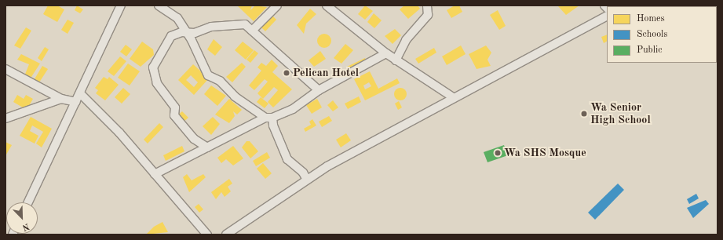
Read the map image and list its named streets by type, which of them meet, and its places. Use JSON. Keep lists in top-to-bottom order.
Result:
{
  "places": ["Pelican Hotel", "Wa Senior High School", "Wa SHS Mosque"],
  "legend": ["Homes", "Schools", "Public"],
  "north": "bottom right"
}
